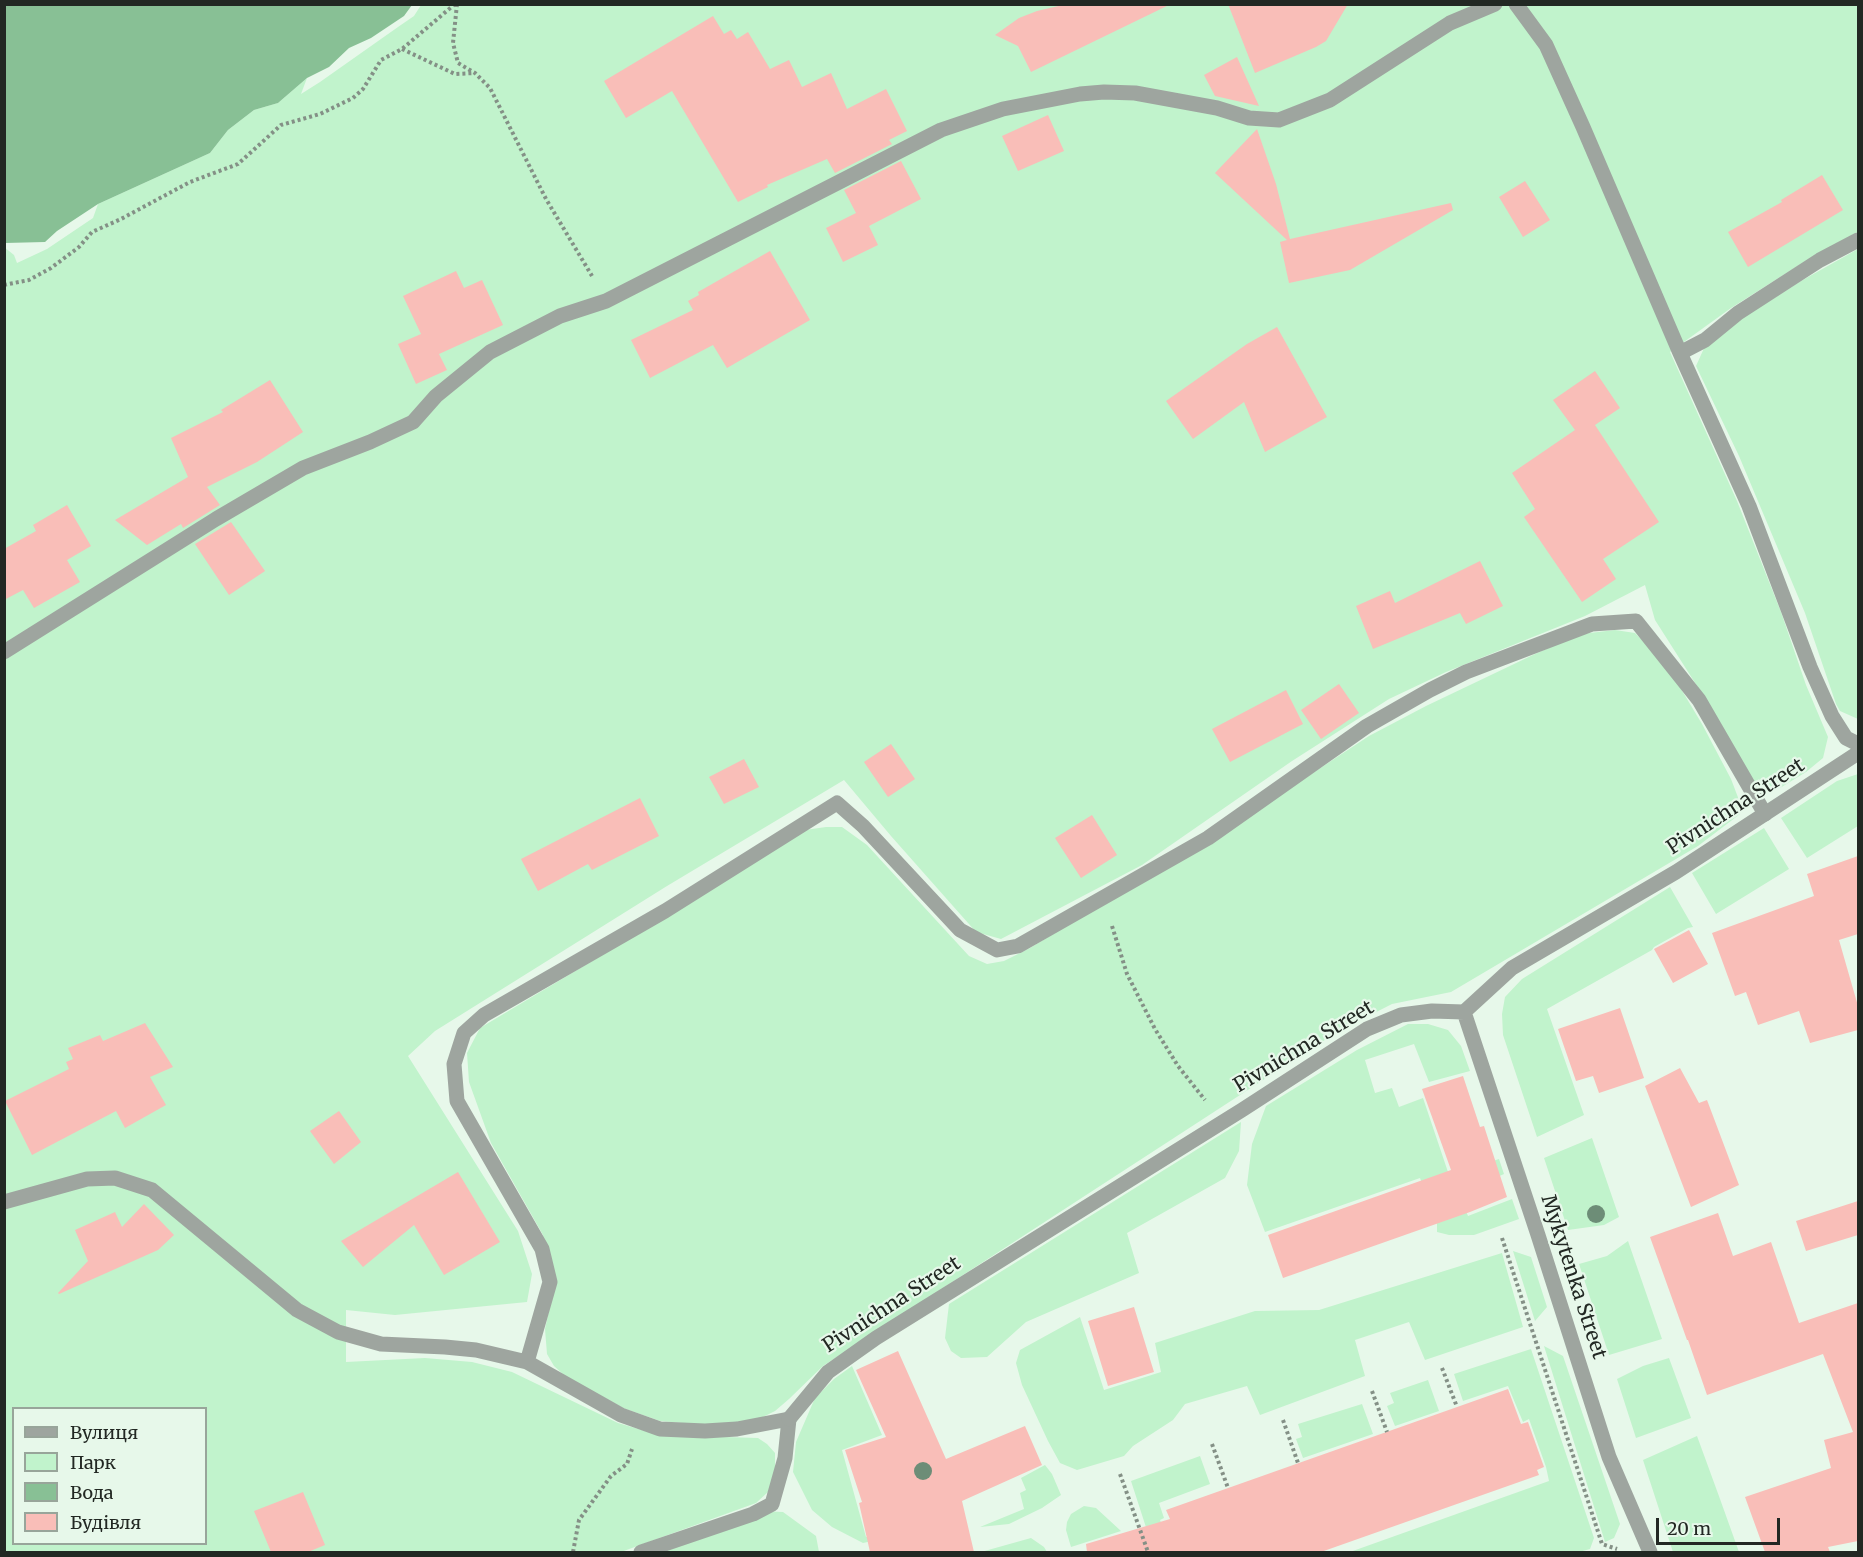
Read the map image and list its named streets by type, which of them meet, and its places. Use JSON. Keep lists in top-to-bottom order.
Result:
{
  "streets": {
    "street": ["Pivnichna Street", "Mykytenka Street"]
  },
  "crossings": [
    ["Pivnichna Street", "Mykytenka Street"]
  ],
  "legend": [
    "Вулиця",
    "Парк",
    "Вода",
    "Будівля"
  ],
  "scale_bar": "20 m"
}
